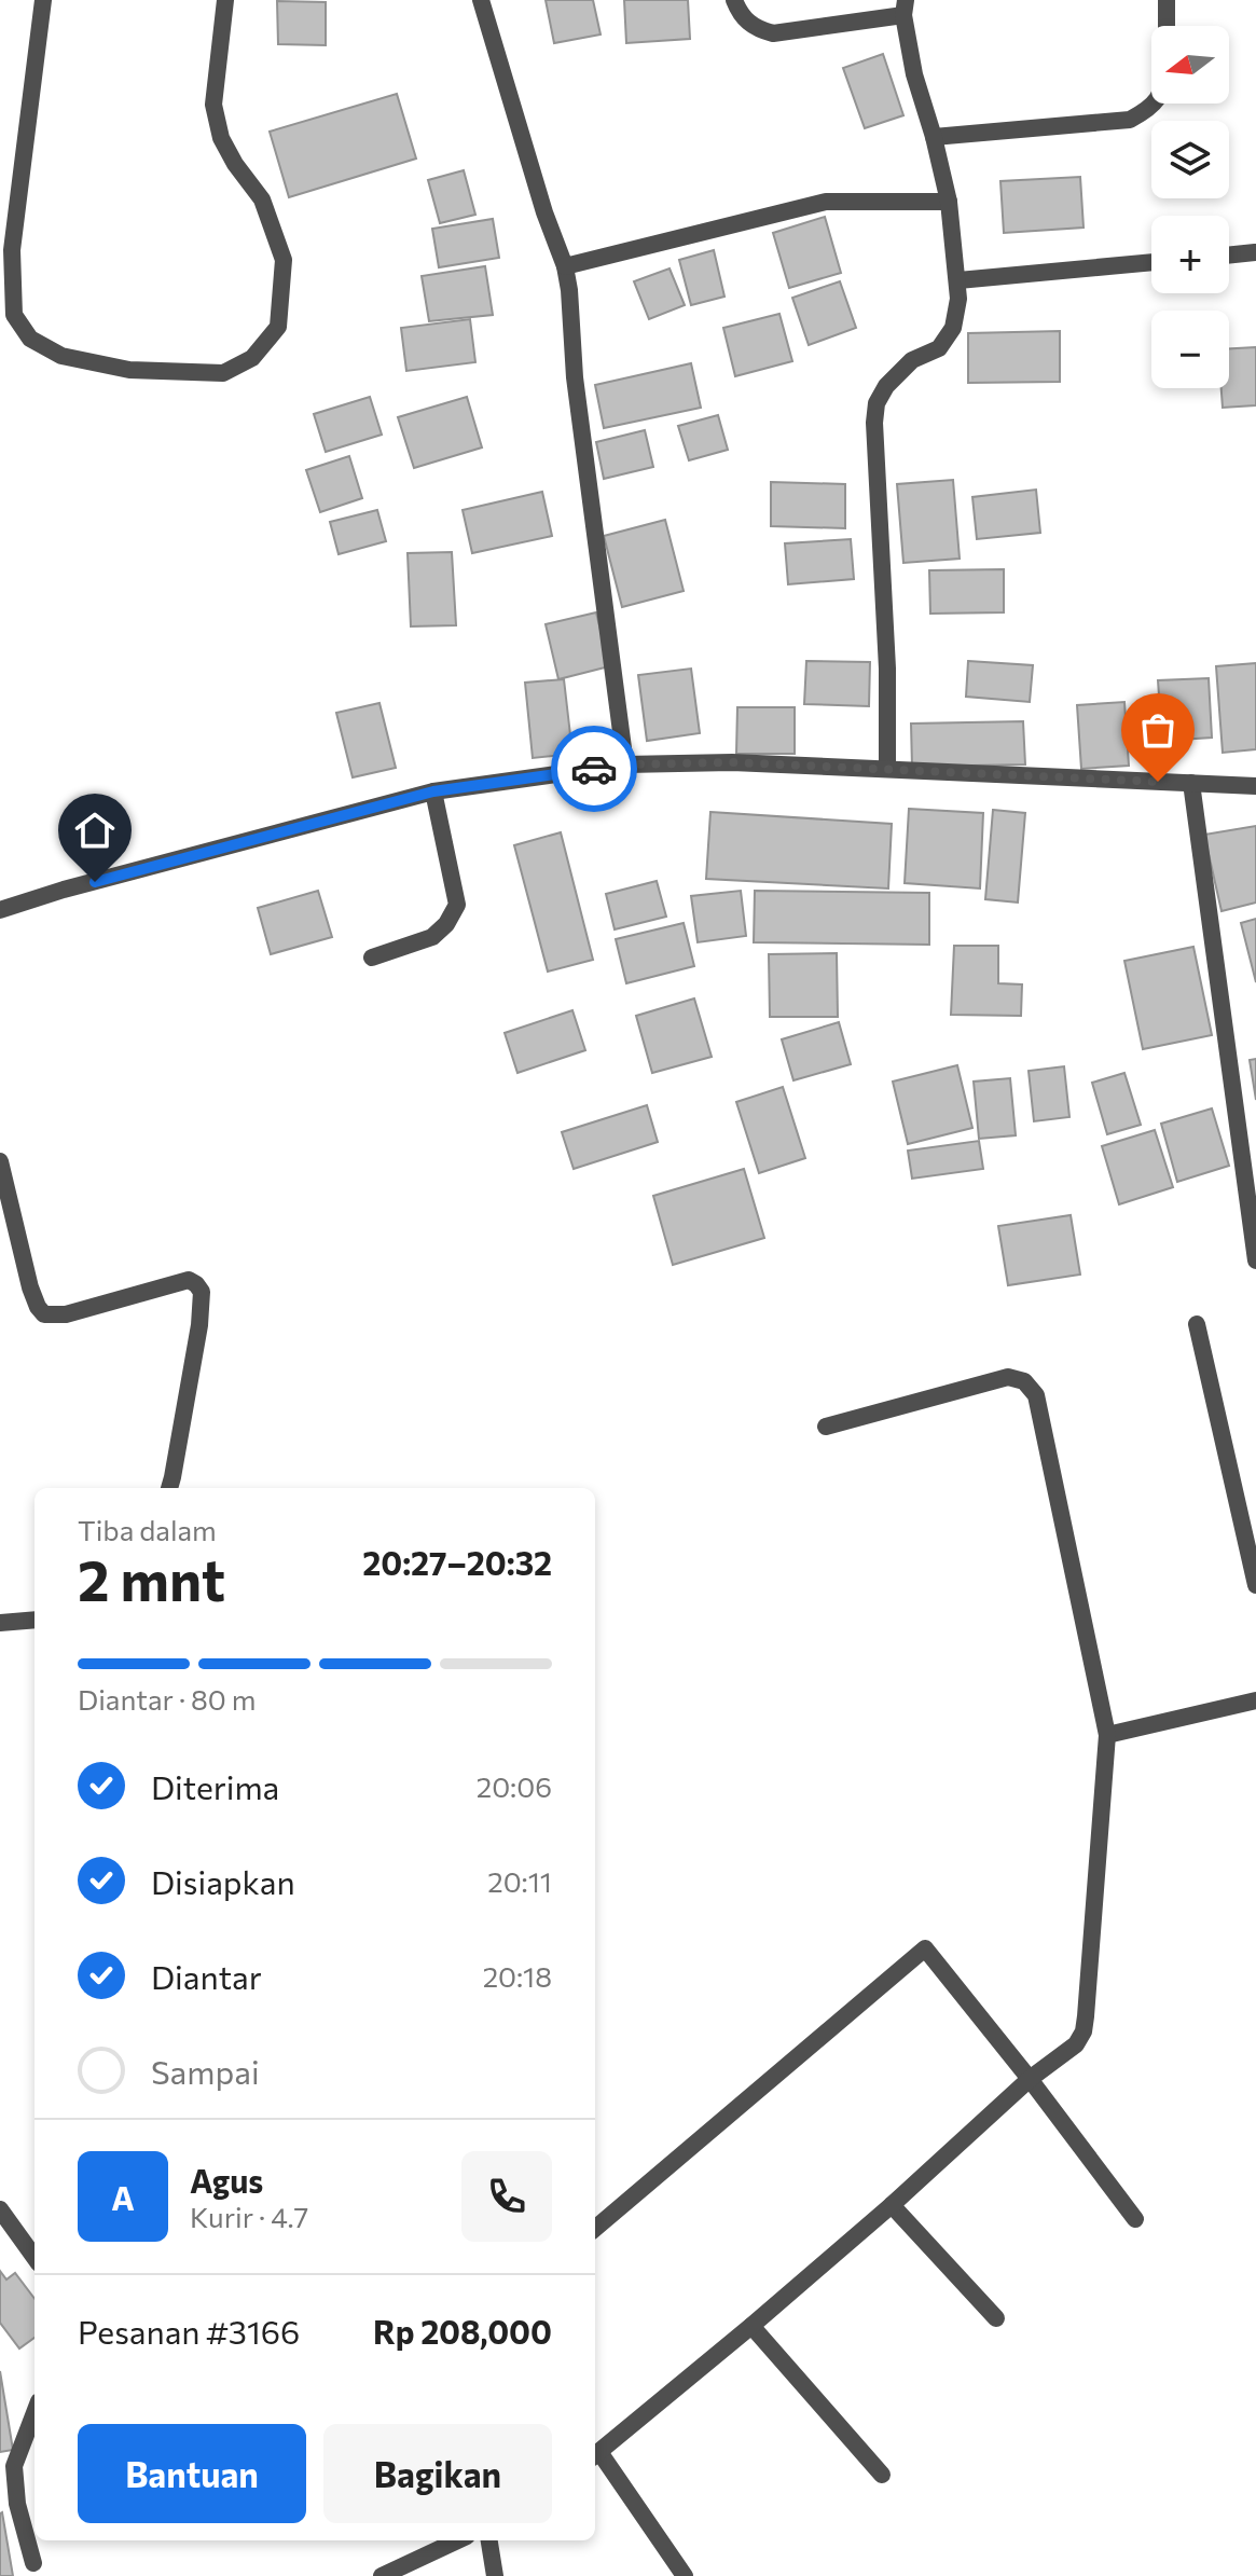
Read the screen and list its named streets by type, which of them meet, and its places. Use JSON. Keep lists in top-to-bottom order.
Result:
{
  "north": "left",
  "page": {
    "map_buttons": ["+", "−"],
    "heading": ["2 mnt", "Tiba dalam", "20:27–20:32"],
    "panel": [
      "Agus",
      "Kurir · 4.7",
      "Pesanan #3166",
      "Rp 208,000"
    ],
    "bar": "Diantar · 80 m",
    "list": [
      ["Diterima", "20:06"],
      ["Disiapkan", "20:11"],
      ["Diantar", "20:18"],
      "Sampai"
    ],
    "round": "A",
    "buttons": ["Bantuan", "Bagikan"]
  }
}
